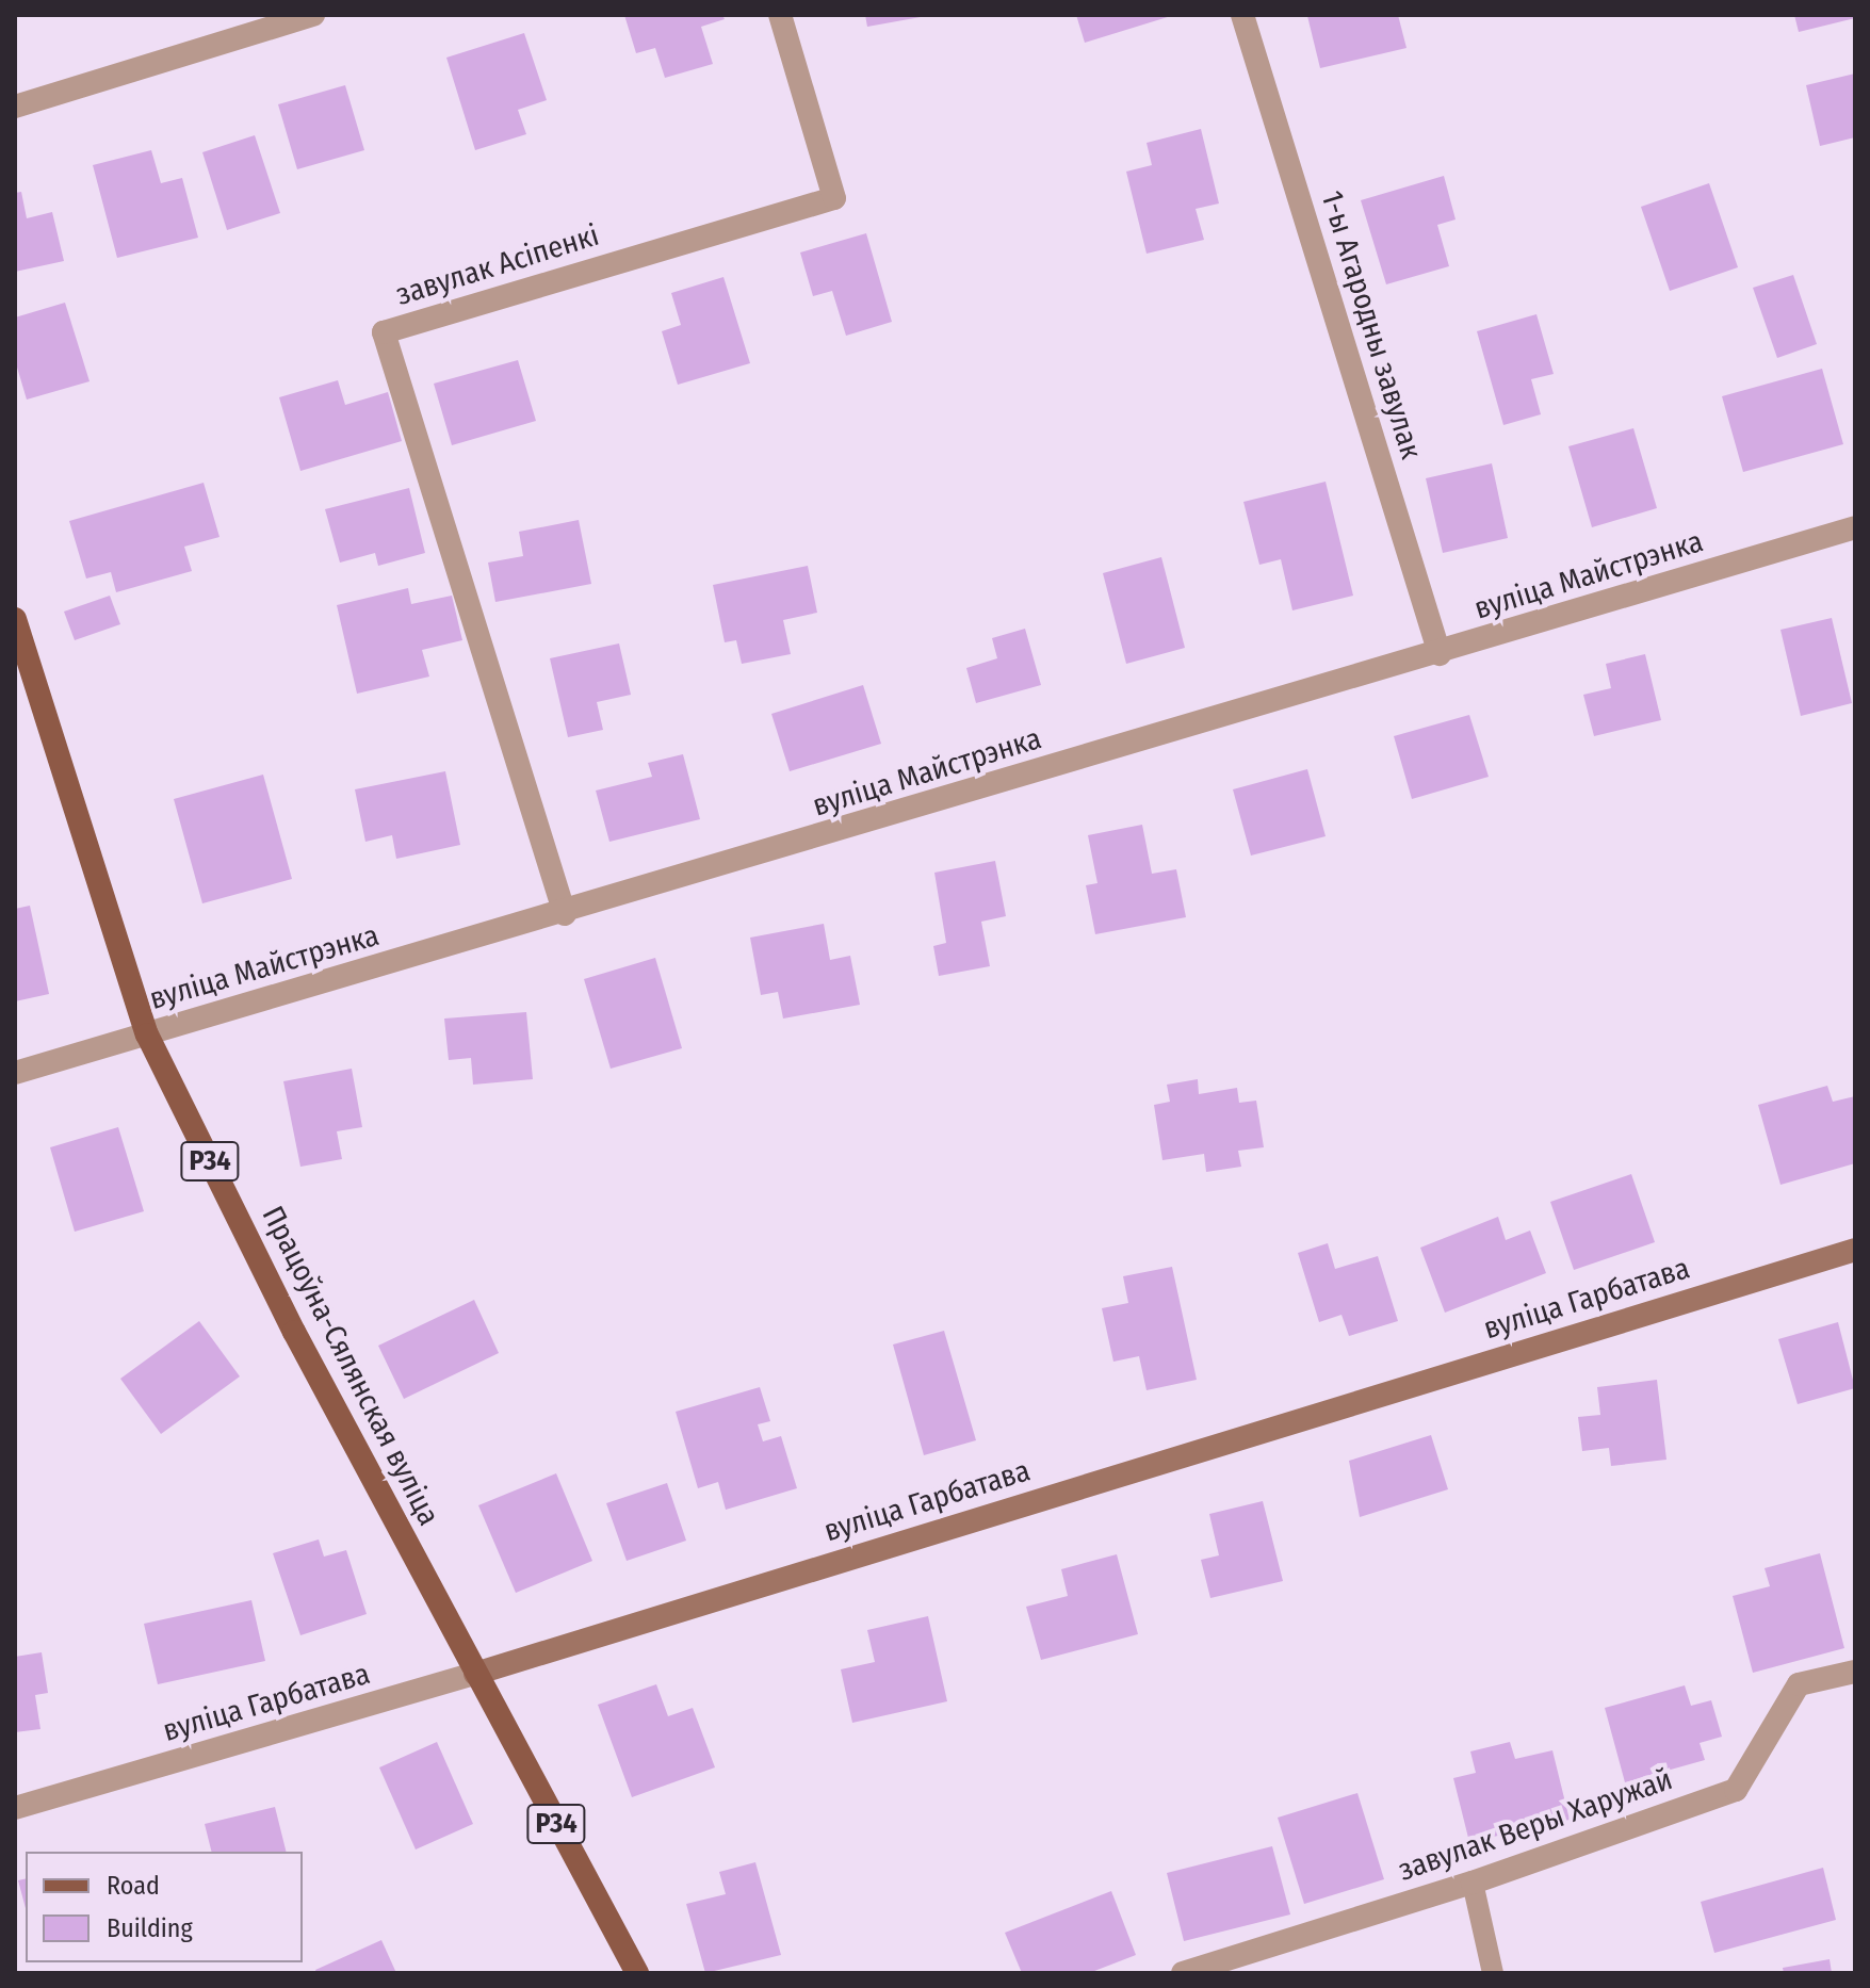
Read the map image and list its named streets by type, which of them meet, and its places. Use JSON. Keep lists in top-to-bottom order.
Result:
{
  "streets": {
    "main road": ["Р34", "вуліца Гарбатава", "Працоўна-Сялянская вуліца"],
    "street": [
      "завулак Асіпенкі",
      "1-ы Агародны завулак",
      "вуліца Майстрэнка",
      "завулак Веры Харужай"
    ]
  },
  "crossings": [
    ["завулак Асіпенкі", "вуліца Майстрэнка"],
    ["1-ы Агародны завулак", "вуліца Майстрэнка"],
    ["вуліца Майстрэнка", "Працоўна-Сялянская вуліца"],
    ["вуліца Гарбатава", "Працоўна-Сялянская вуліца"]
  ],
  "legend": ["Road", "Building"]
}
